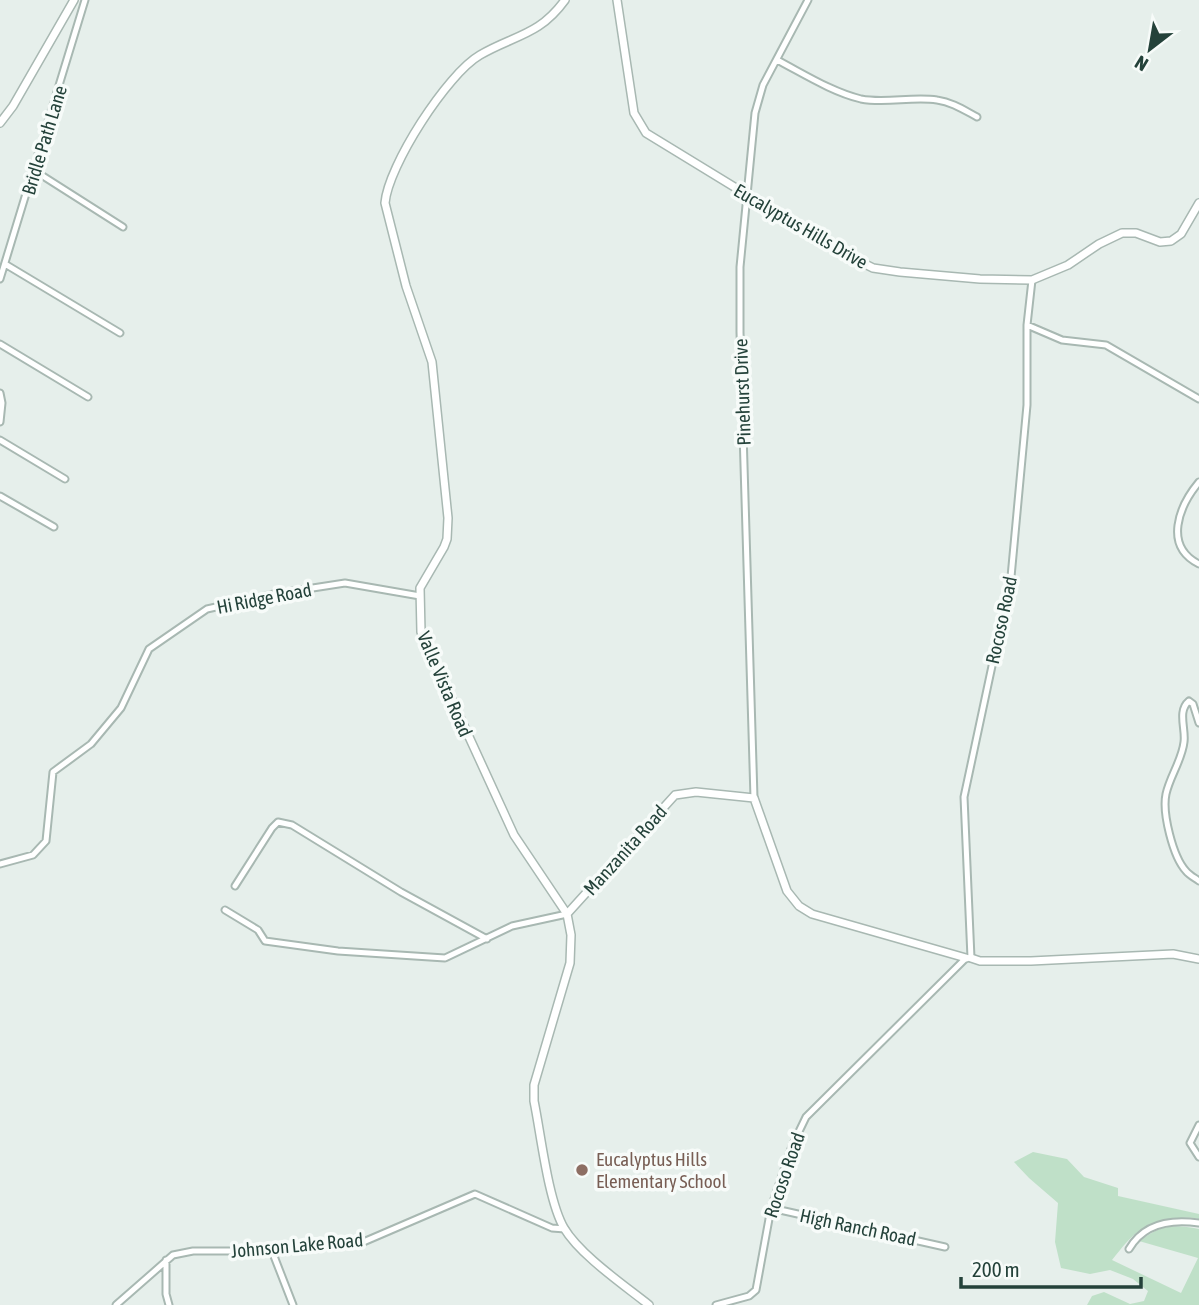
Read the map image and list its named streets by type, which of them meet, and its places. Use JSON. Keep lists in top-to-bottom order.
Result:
{
  "streets": {
    "street": [
      "Bridle Path Lane",
      "Eucalyptus Hills Drive",
      "Pinehurst Drive",
      "Hi Ridge Road",
      "Rocoso Road",
      "Valle Vista Road",
      "Manzanita Road",
      "High Ranch Road",
      "Johnson Lake Road"
    ]
  },
  "crossings": [
    ["Eucalyptus Hills Drive", "Pinehurst Drive"],
    ["Eucalyptus Hills Drive", "Rocoso Road"],
    ["Pinehurst Drive", "Manzanita Road"],
    ["Hi Ridge Road", "Valle Vista Road"],
    ["Rocoso Road", "High Ranch Road"],
    ["Valle Vista Road", "Manzanita Road"],
    ["Valle Vista Road", "Johnson Lake Road"]
  ],
  "places": ["Eucalyptus Hills Elementary School"],
  "scale_bar": "200 m",
  "north": "bottom left"
}
